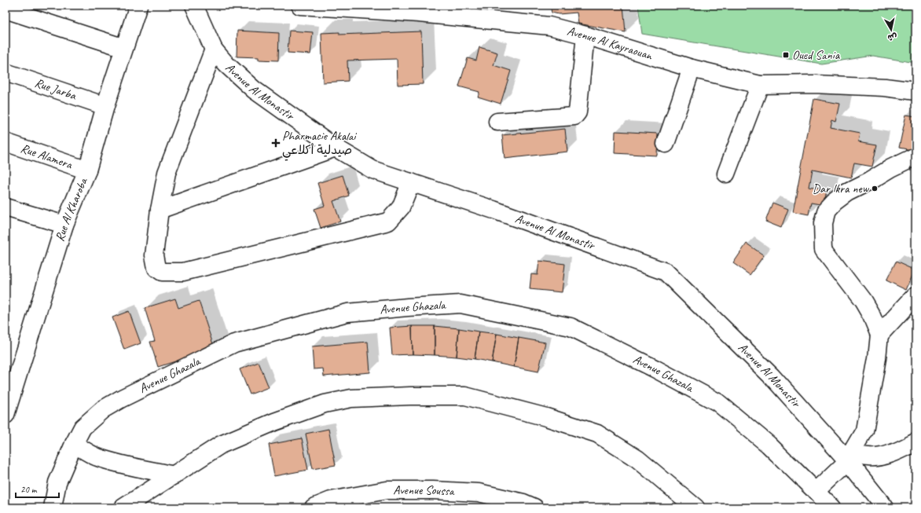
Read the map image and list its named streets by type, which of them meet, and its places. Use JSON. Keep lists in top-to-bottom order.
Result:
{
  "streets": {
    "street": [
      "Avenue Al Kayraouan",
      "Rue Jarba",
      "Avenue Al Monastir",
      "Rue Alamera",
      "Rue Al Kharoba",
      "Avenue Ghazala",
      "Avenue Soussa"
    ]
  },
  "crossings": [
    ["Rue Jarba", "Rue Al Kharoba"],
    ["Rue Alamera", "Rue Al Kharoba"]
  ],
  "places": {
    "transit": ["Oued Sania"],
    "health": ["Pharmacie Akalai صيدلية أكلاعي"],
    "other": ["Dar lkra new"]
  },
  "scale_bar": "20 m",
  "north": "bottom"
}
